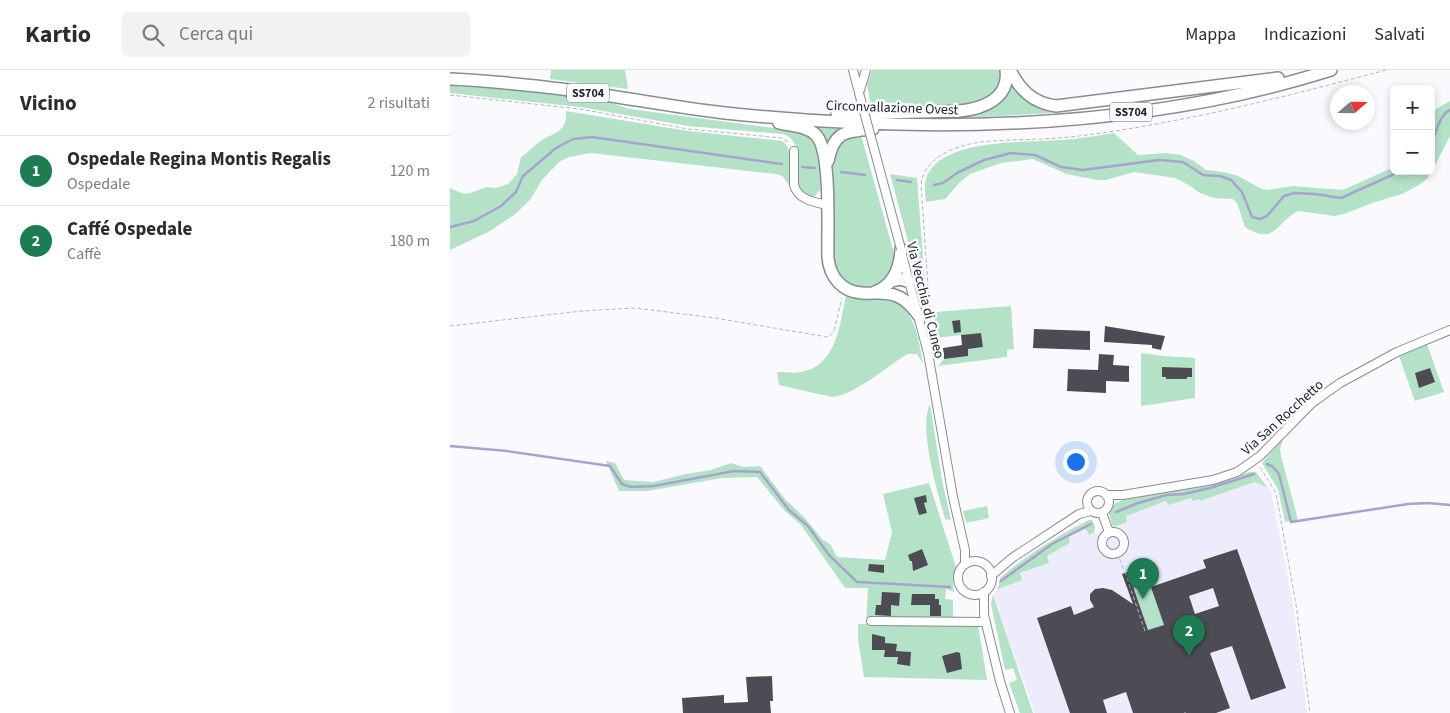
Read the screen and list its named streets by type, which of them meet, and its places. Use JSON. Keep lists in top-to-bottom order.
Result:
{
  "streets": {
    "highway": ["SS704", "Circonvallazione Ovest"],
    "street": ["Via Vecchia di Cuneo", "Via San Rocchetto"]
  },
  "crossings": [
    ["Via Vecchia di Cuneo", "Via San Rocchetto"]
  ],
  "north": "right",
  "page": {
    "header": "Kartio",
    "search": "Cerca qui",
    "nav": ["Mappa", "Indicazioni", "Salvati"],
    "heading": ["Vicino", "2 risultati"],
    "map_buttons": ["+", "−"],
    "list": [
      {
        "mark": "1",
        "name": "Ospedale Regina Montis Regalis",
        "note": "Ospedale",
        "value": "120 m"
      },
      {
        "mark": "2",
        "name": "Caffé Ospedale",
        "note": "Caffè",
        "value": "180 m"
      }
    ],
    "pins": ["1", "2"]
  }
}
